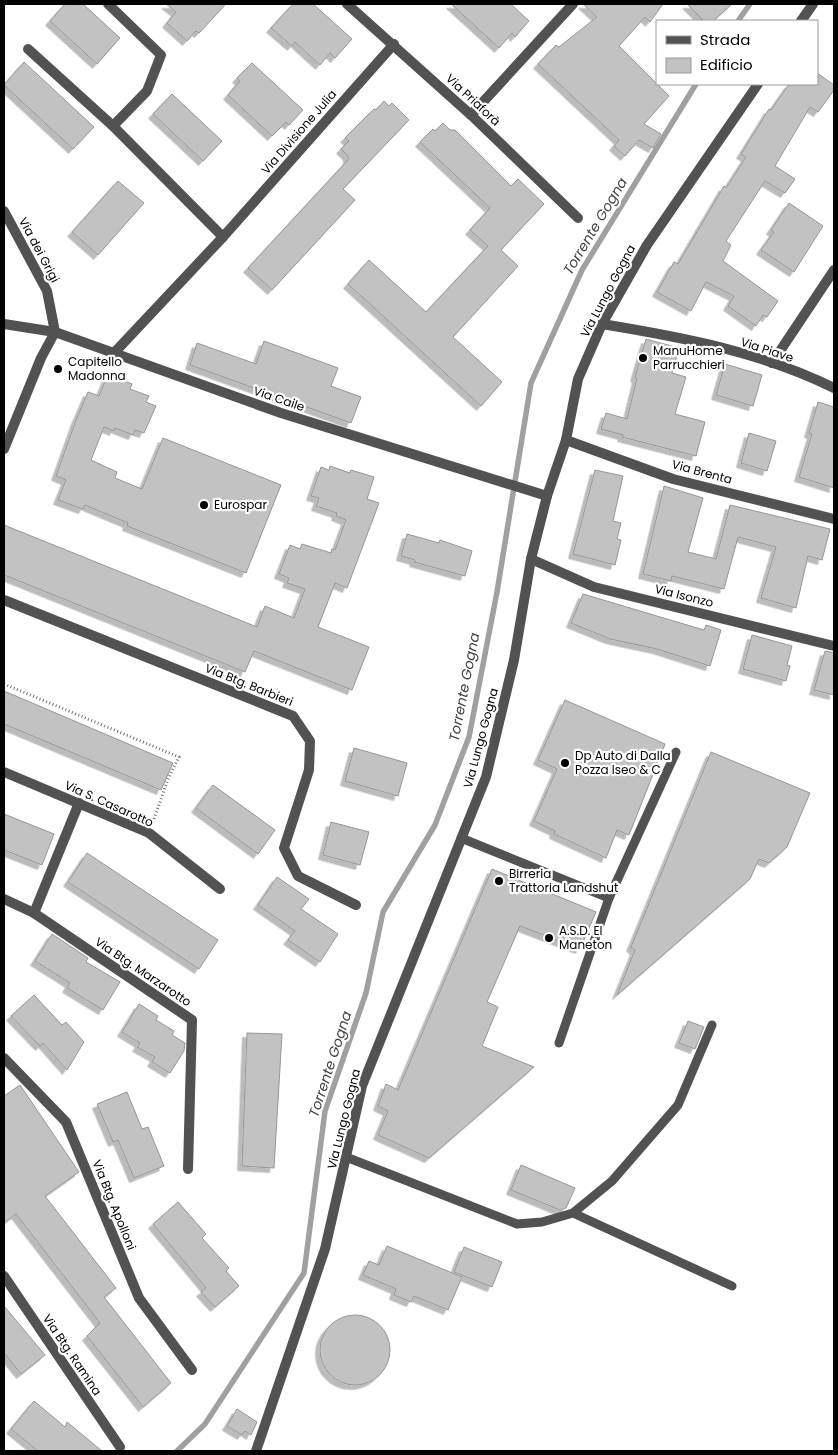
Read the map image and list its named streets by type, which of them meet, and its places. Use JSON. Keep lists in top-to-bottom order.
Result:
{
  "streets": {
    "street": [
      "Via Priaforà",
      "Via Divisione Julia",
      "Via dei Grigi",
      "Via Lungo Gogna",
      "Via Piave",
      "Via Caile",
      "Via Brenta",
      "Via Isonzo",
      "Via Btg. Barbieri",
      "Via S. Casarotto",
      "Via Btg. Marzarotto",
      "Via Btg. Apolloni",
      "Via Btg. Ramina"
    ]
  },
  "crossings": [
    ["Via Priaforà", "Via Divisione Julia"],
    ["Via Divisione Julia", "Via Caile"],
    ["Via dei Grigi", "Via Caile"],
    ["Via Lungo Gogna", "Via Piave"],
    ["Via Lungo Gogna", "Via Caile"],
    ["Via Lungo Gogna", "Via Brenta"],
    ["Via Lungo Gogna", "Via Isonzo"]
  ],
  "water": ["Torrente Gogna"],
  "places": [
    "ManuHome Parrucchieri",
    "Capitello Madonna",
    "Eurospar",
    "Dp Auto di Dalla Pozza Iseo & C",
    "Birreria Trattoria Landshut",
    "A.S.D. El Maneton"
  ],
  "legend": ["Strada", "Edificio"]
}
